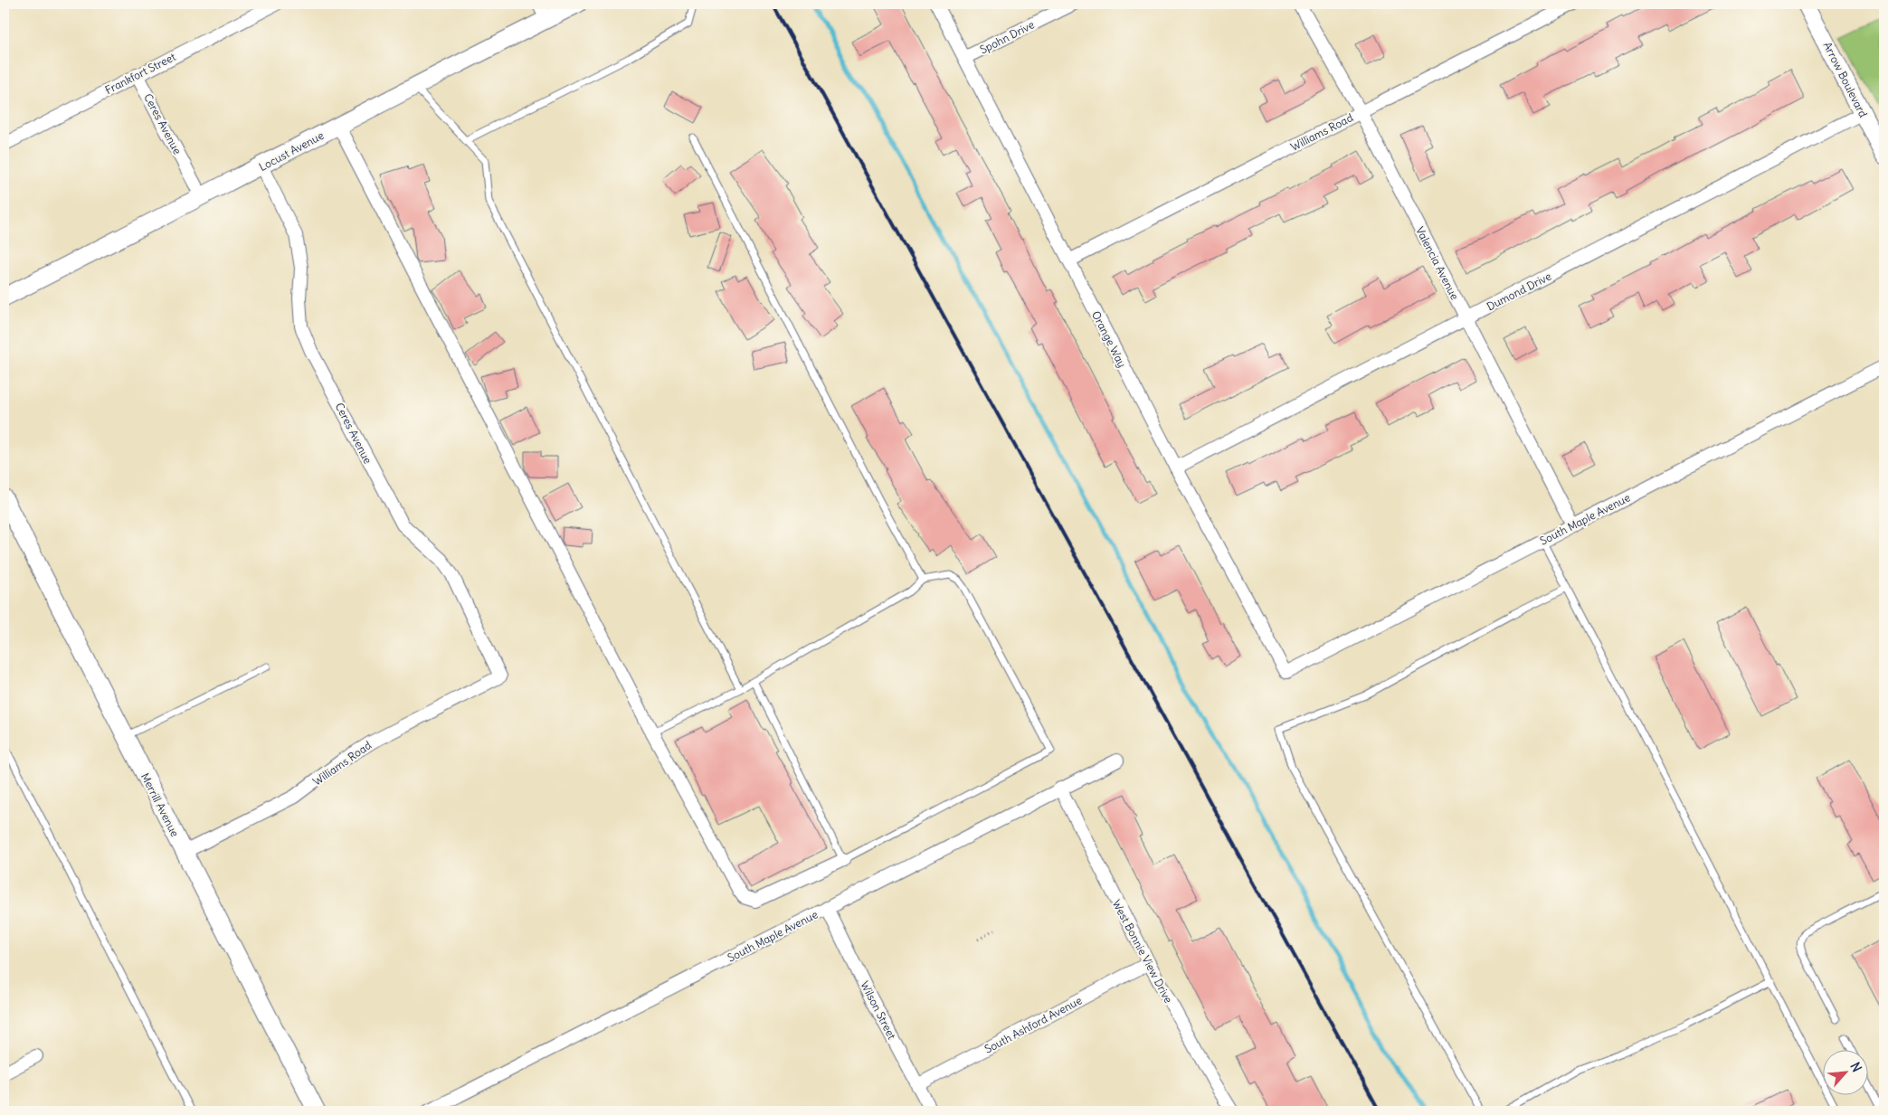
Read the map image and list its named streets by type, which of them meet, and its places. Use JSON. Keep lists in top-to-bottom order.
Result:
{
  "streets": {
    "main road": ["Arrow Boulevard", "Locust Avenue", "Merrill Avenue"],
    "street": [
      "Spohn Drive",
      "Frankfort Street",
      "Ceres Avenue",
      "Williams Road",
      "Valencia Avenue",
      "Dumond Drive",
      "Orange Way",
      "South Maple Avenue",
      "West Bonnie View Drive",
      "Wilson Street",
      "South Ashford Avenue"
    ]
  },
  "crossings": [
    ["Spohn Drive", "Orange Way"],
    ["Frankfort Street", "Ceres Avenue"],
    ["Arrow Boulevard", "Dumond Drive"],
    ["Ceres Avenue", "Williams Road"],
    ["Ceres Avenue", "Locust Avenue"],
    ["Williams Road", "Valencia Avenue"],
    ["Williams Road", "Orange Way"],
    ["Williams Road", "Merrill Avenue"],
    ["Valencia Avenue", "Dumond Drive"],
    ["Valencia Avenue", "South Maple Avenue"],
    ["Dumond Drive", "Orange Way"],
    ["Orange Way", "South Maple Avenue"],
    ["South Maple Avenue", "West Bonnie View Drive"],
    ["South Maple Avenue", "Wilson Street"],
    ["West Bonnie View Drive", "South Ashford Avenue"],
    ["Wilson Street", "South Ashford Avenue"]
  ],
  "north": "top right"
}
